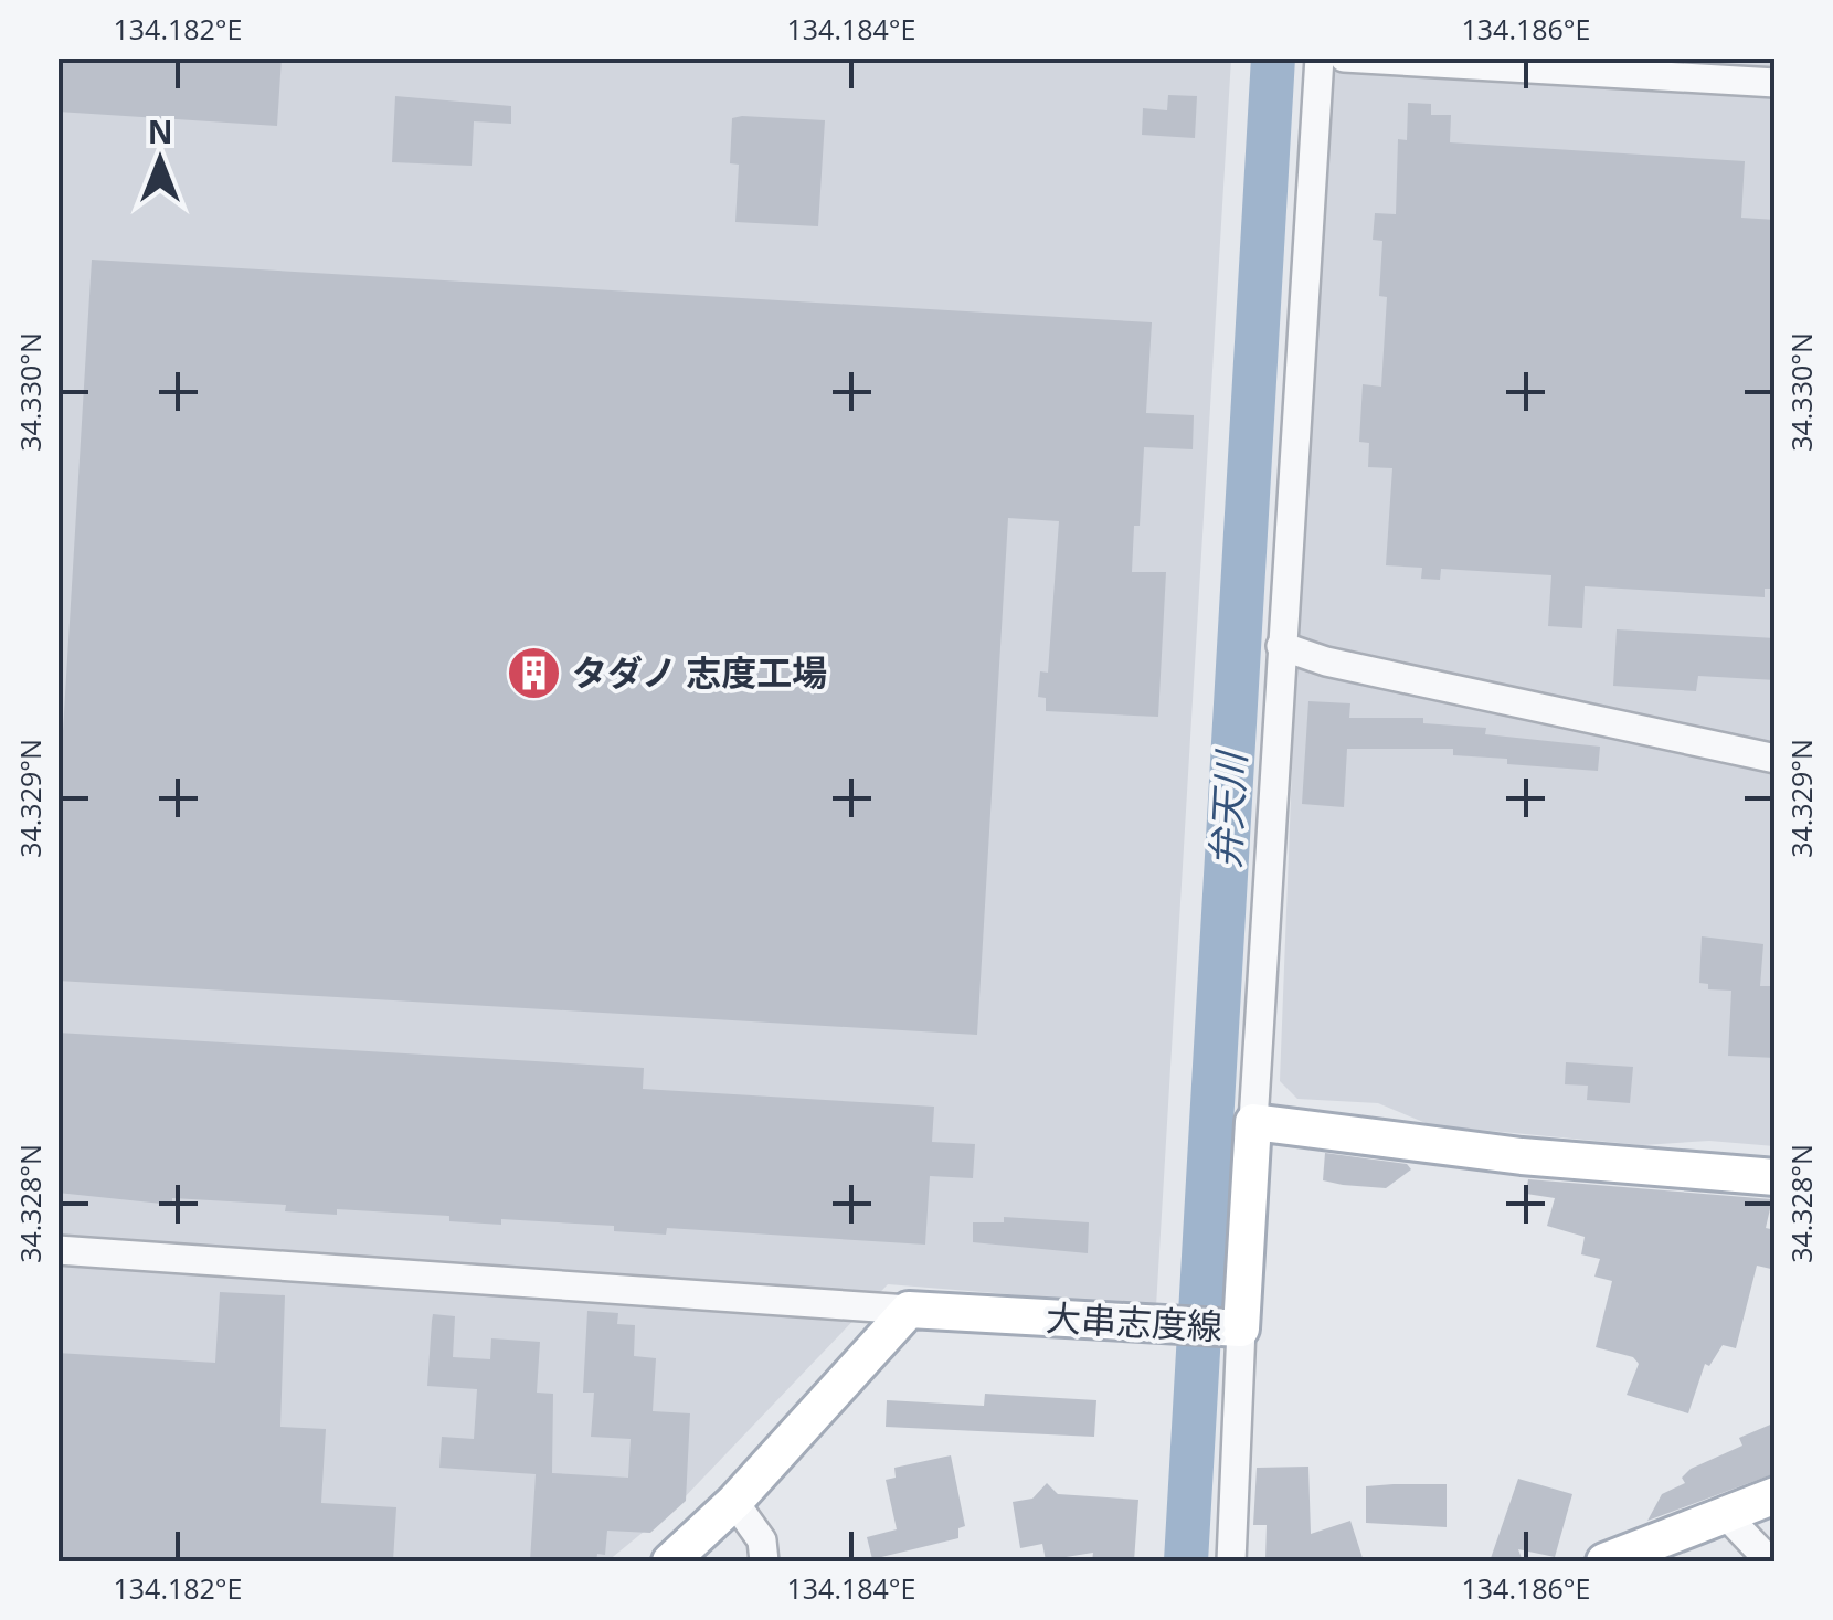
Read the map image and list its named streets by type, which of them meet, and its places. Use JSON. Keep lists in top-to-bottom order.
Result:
{
  "streets": {
    "main road": ["大串志度線"]
  },
  "water": ["弁天川"],
  "places": {
    "building": ["タダノ 志度工場"]
  },
  "north": "top",
  "coordinates": [
    "134.182°E",
    "134.184°E",
    "134.186°E",
    "34.330°N",
    "34.329°N",
    "34.328°N"
  ]
}
